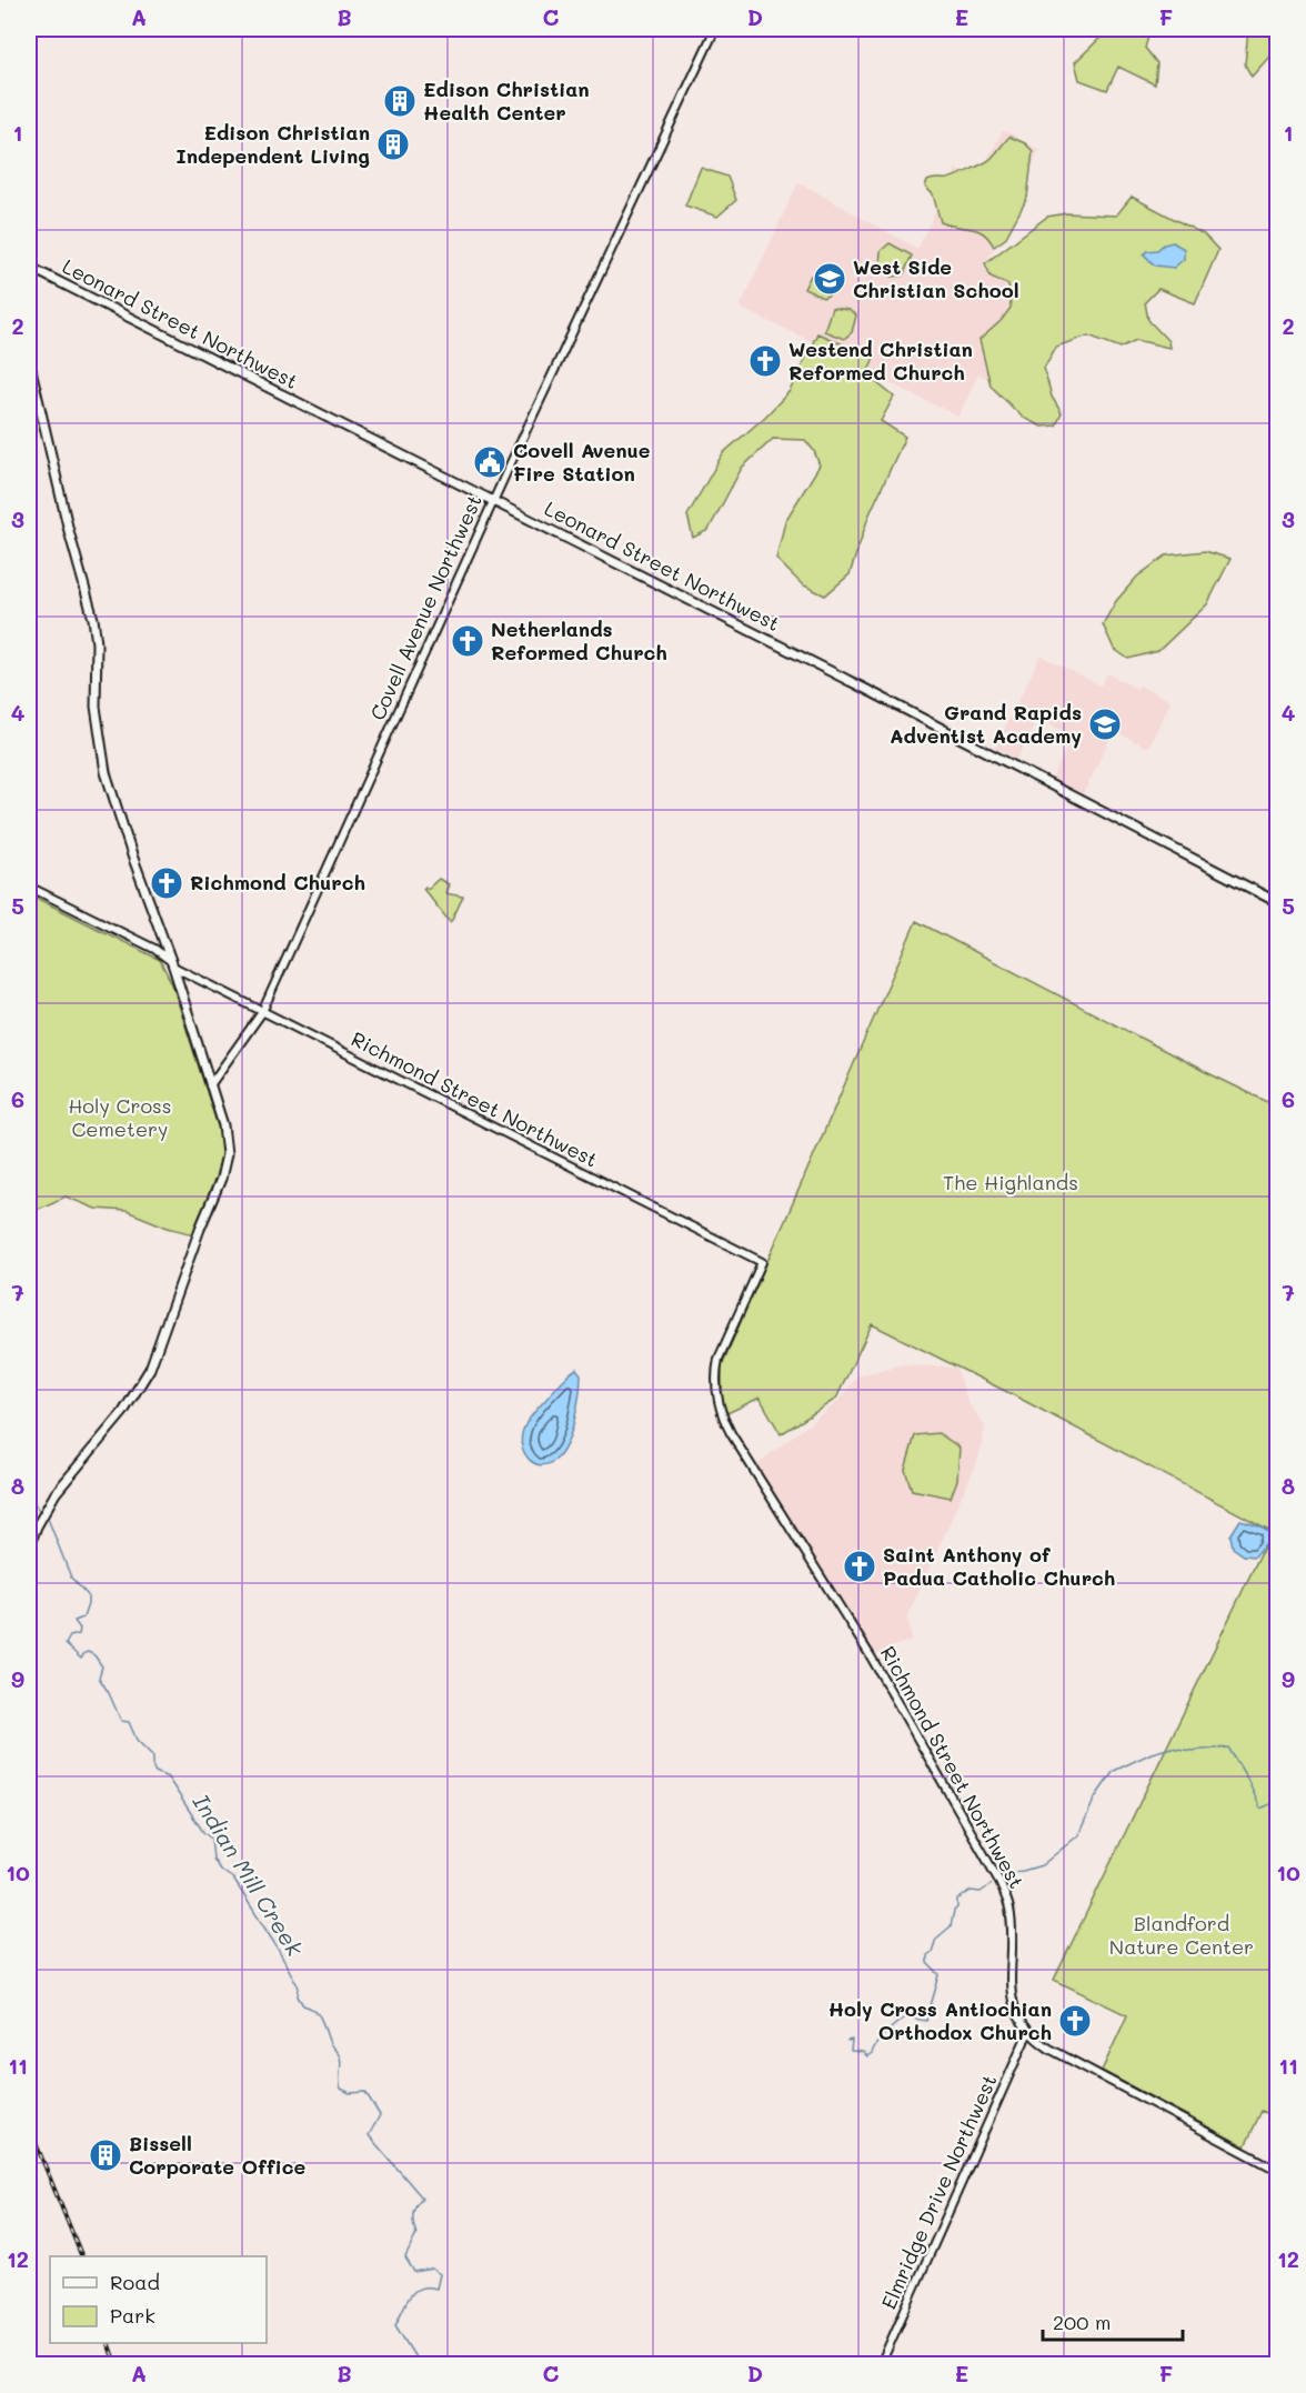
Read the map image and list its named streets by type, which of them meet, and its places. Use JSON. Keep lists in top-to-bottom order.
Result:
{
  "streets": {
    "main road": ["Leonard Street Northwest"],
    "street": ["Covell Avenue Northwest", "Richmond Street Northwest", "Elmridge Drive Northwest"]
  },
  "crossings": [
    ["Leonard Street Northwest", "Covell Avenue Northwest"],
    ["Covell Avenue Northwest", "Richmond Street Northwest"],
    ["Richmond Street Northwest", "Elmridge Drive Northwest"]
  ],
  "water": ["Indian Mill Creek"],
  "parks": ["Holy Cross Cemetery", "The Highlands", "Blandford Nature Center"],
  "places": {
    "building": ["Edison Christian Health Center", "Edison Christian Independent Living", "Bissell Corporate Office"],
    "school or university": ["West Side Christian School", "Grand Rapids Adventist Academy"],
    "church": [
      "Westend Christian Reformed Church",
      "Netherlands Reformed Church",
      "Richmond Church",
      "Saint Anthony of Padua Catholic Church",
      "Holy Cross Antiochian Orthodox Church"
    ],
    "public building": ["Covell Avenue Fire Station"]
  },
  "legend": ["Road", "Park"],
  "scale_bar": "200 m",
  "grid": {
    "columns": [
      "A",
      "B",
      "C",
      "D",
      "E",
      "F"
    ],
    "rows": [
      "1",
      "2",
      "3",
      "4",
      "5",
      "6",
      "7",
      "8",
      "9",
      "10",
      "11",
      "12"
    ]
  }
}
